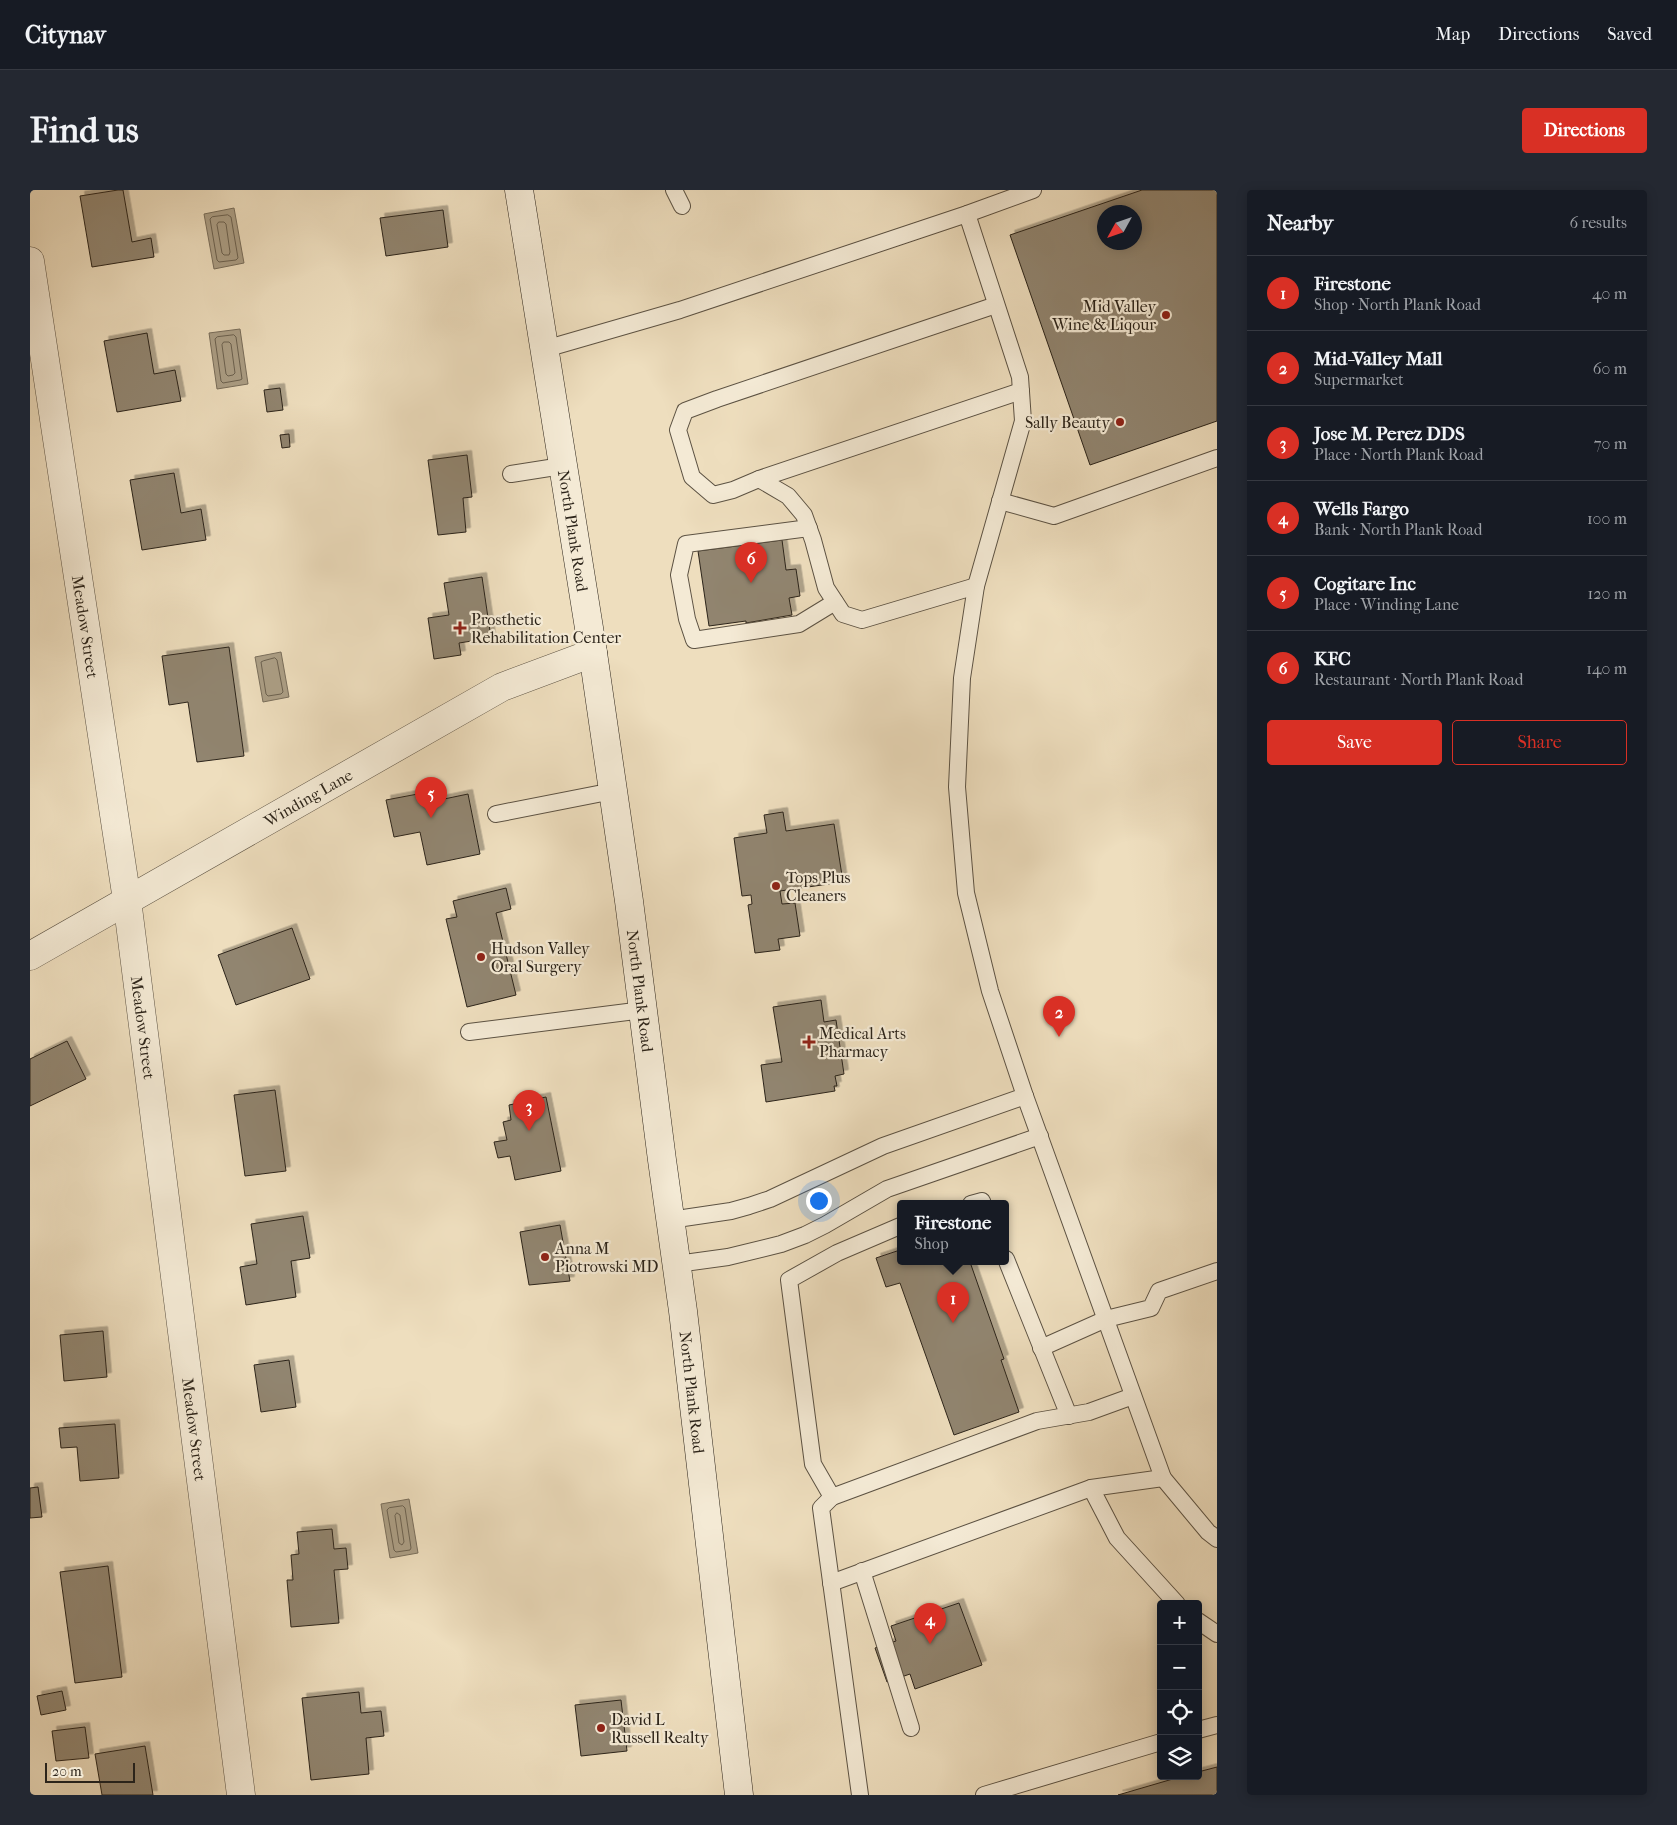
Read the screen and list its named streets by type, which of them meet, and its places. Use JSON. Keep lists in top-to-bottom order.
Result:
{
  "streets": {
    "street": ["North Plank Road", "Meadow Street", "Winding Lane"]
  },
  "crossings": [
    ["North Plank Road", "Winding Lane"],
    ["Meadow Street", "Winding Lane"]
  ],
  "places": {
    "other": [
      "Mid Valley Wine & Liqour",
      "Sally Beauty",
      "Tops Plus Cleaners",
      "Hudson Valley Oral Surgery",
      "Anna M Piotrowski MD",
      "David L Russell Realty"
    ],
    "health": ["Prosthetic Rehabilitation Center", "Medical Arts Pharmacy"]
  },
  "scale_bar": "20 m",
  "north": "bottom left",
  "page": {
    "header": "Citynav",
    "nav": ["Map", "Directions", "Saved"],
    "buttons": [
      "Directions",
      ["Save", "Share"]
    ],
    "title": "Find us",
    "heading": ["Nearby", "6 results"],
    "list": [
      {
        "mark": "1",
        "name": "Firestone",
        "note": "Shop · North Plank Road",
        "value": "40 m"
      },
      {
        "mark": "2",
        "name": "Mid-Valley Mall",
        "note": "Supermarket",
        "value": "60 m"
      },
      {
        "mark": "3",
        "name": "Jose M. Perez DDS",
        "note": "Place · North Plank Road",
        "value": "70 m"
      },
      {
        "mark": "4",
        "name": "Wells Fargo",
        "note": "Bank · North Plank Road",
        "value": "100 m"
      },
      {
        "mark": "5",
        "name": "Cogitare Inc",
        "note": "Place · Winding Lane",
        "value": "120 m"
      },
      {
        "mark": "6",
        "name": "KFC",
        "note": "Restaurant · North Plank Road",
        "value": "140 m"
      }
    ],
    "pins": [
      "6",
      "5",
      "2",
      "3",
      "1",
      "4"
    ],
    "popup": ["Firestone", "Shop"],
    "map_buttons": ["+", "−"],
    "scale": "20 m"
  }
}
